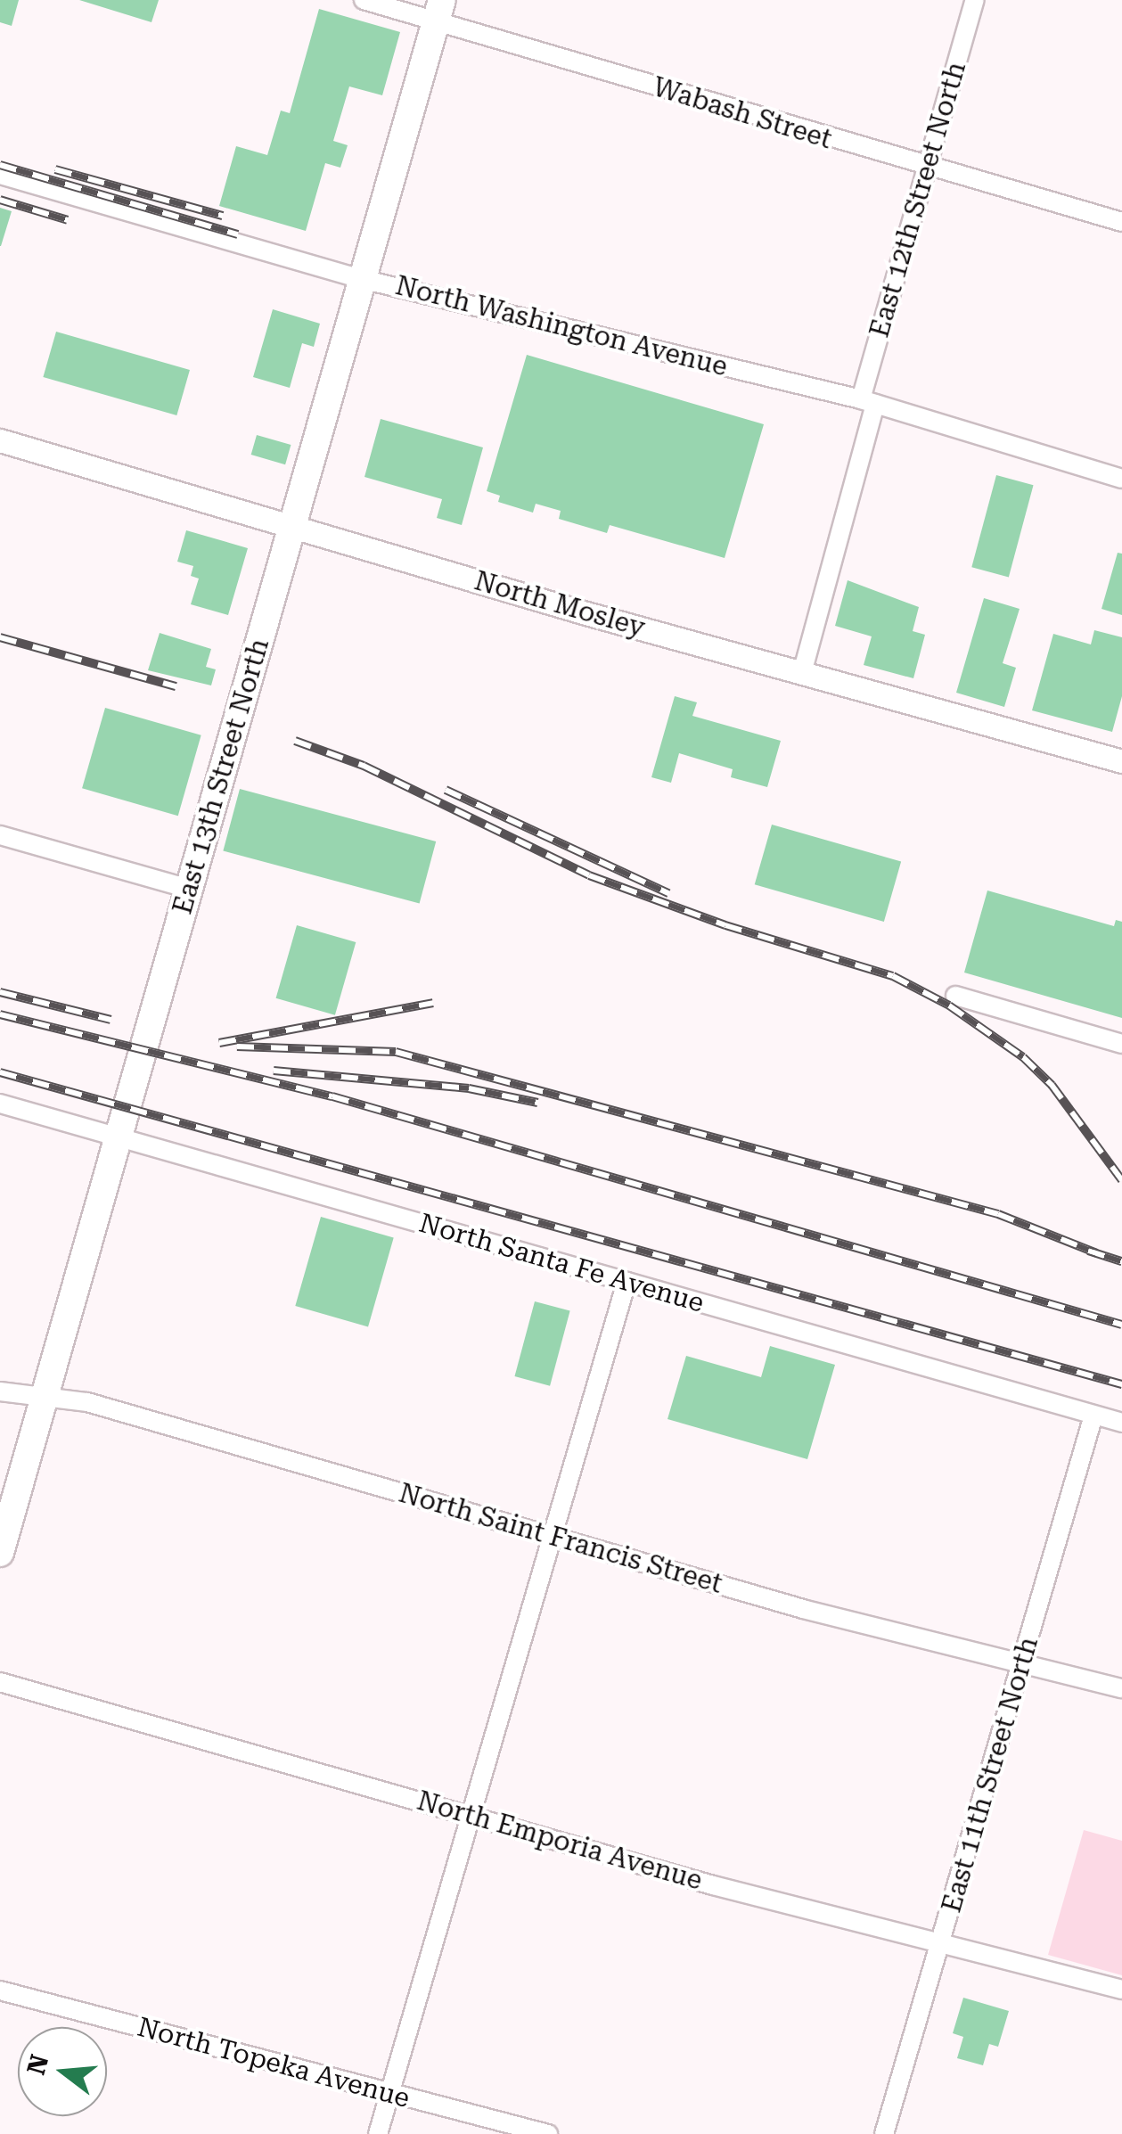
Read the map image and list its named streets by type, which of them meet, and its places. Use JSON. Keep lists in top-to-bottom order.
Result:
{
  "streets": {
    "main road": ["East 13th Street North"],
    "street": [
      "Wabash Street",
      "East 12th Street North",
      "North Washington Avenue",
      "North Mosley",
      "North Santa Fe Avenue",
      "North Saint Francis Street",
      "East 11th Street North",
      "North Emporia Avenue",
      "North Topeka Avenue"
    ]
  },
  "crossings": [
    ["Wabash Street", "East 12th Street North"],
    ["Wabash Street", "East 13th Street North"],
    ["East 12th Street North", "North Washington Avenue"],
    ["East 12th Street North", "North Mosley"],
    ["North Washington Avenue", "East 13th Street North"],
    ["North Mosley", "East 13th Street North"],
    ["East 13th Street North", "North Santa Fe Avenue"],
    ["East 13th Street North", "North Saint Francis Street"],
    ["North Santa Fe Avenue", "East 11th Street North"],
    ["North Saint Francis Street", "East 11th Street North"],
    ["East 11th Street North", "North Emporia Avenue"]
  ],
  "north": "left"
}
